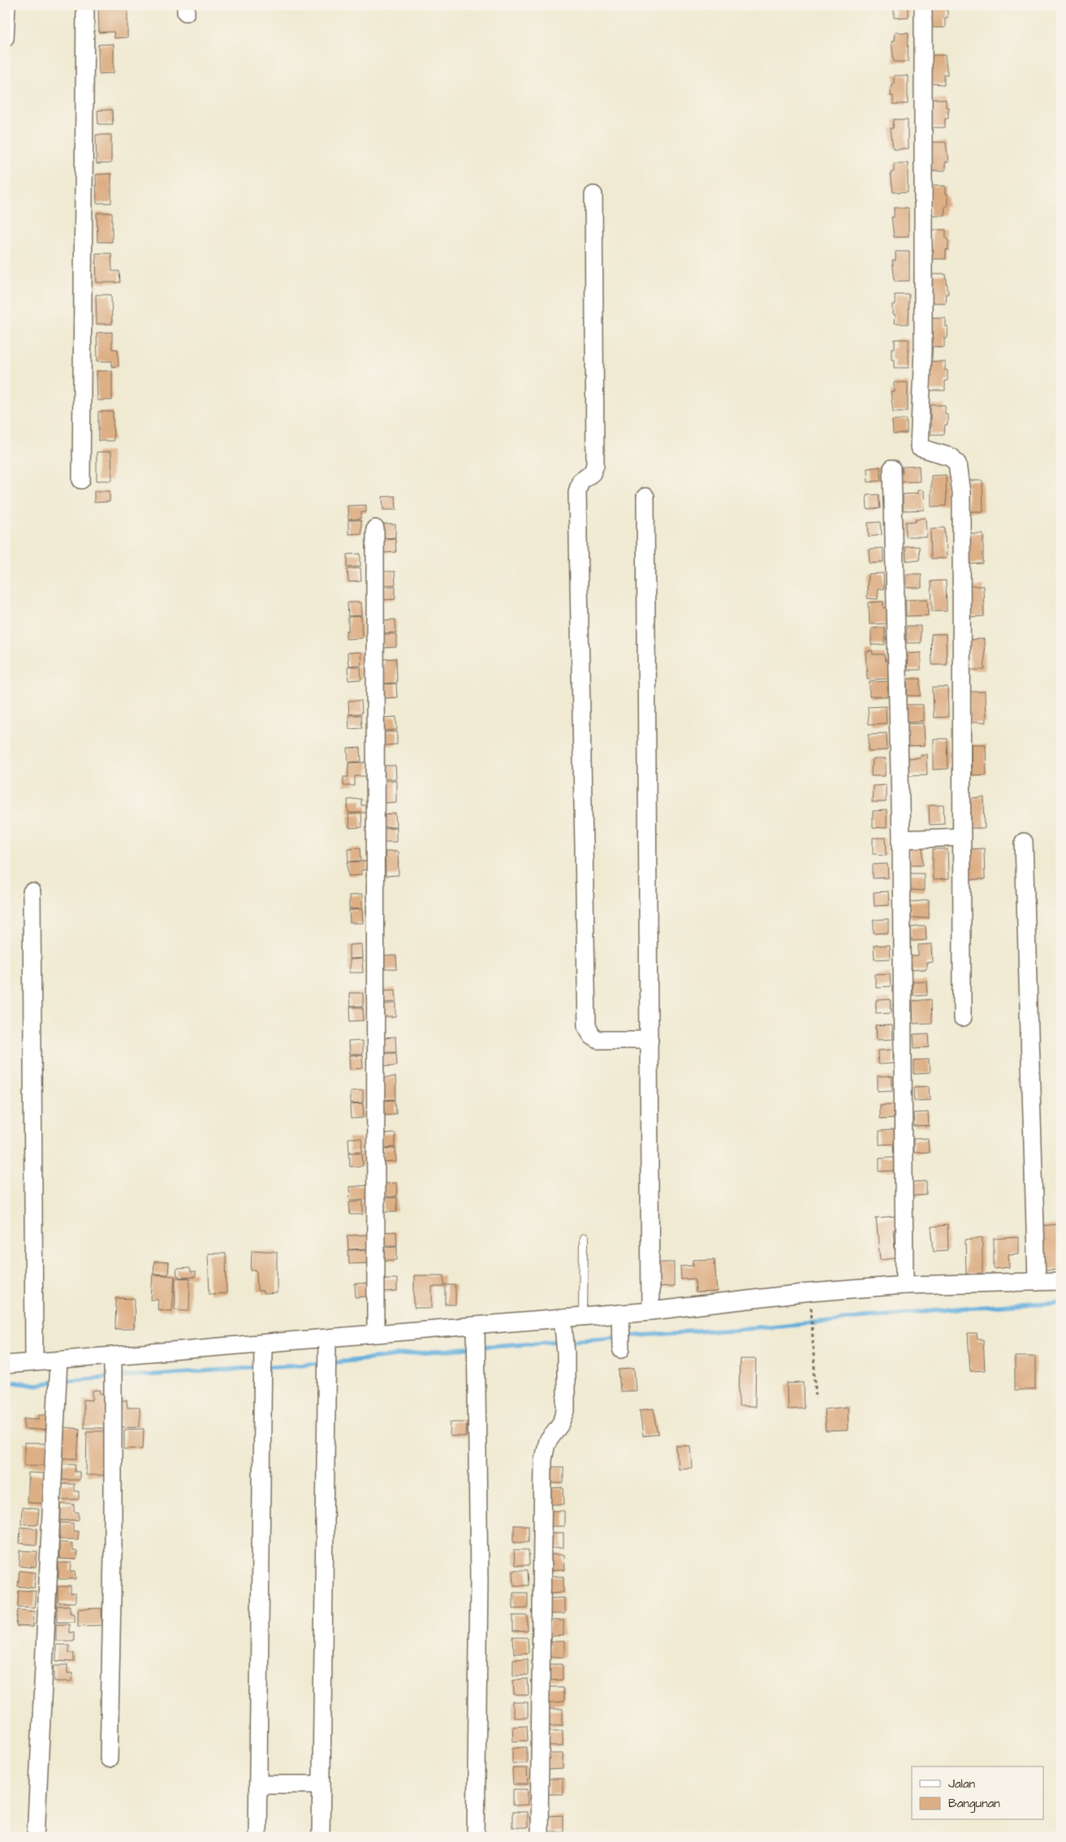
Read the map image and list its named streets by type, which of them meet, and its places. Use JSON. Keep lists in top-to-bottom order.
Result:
{
  "legend": ["Jalan", "Bangunan"]
}
